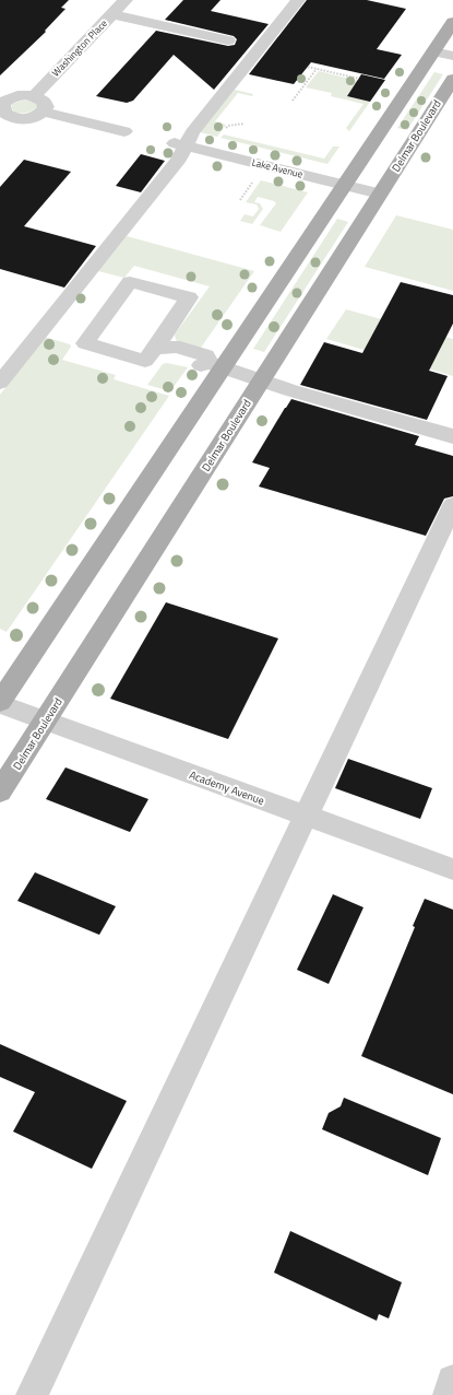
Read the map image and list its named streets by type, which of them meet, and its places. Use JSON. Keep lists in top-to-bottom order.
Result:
{
  "streets": {
    "main road": ["Delmar Boulevard"],
    "street": ["Washington Place", "Lake Avenue", "Academy Avenue"]
  },
  "crossings": [
    ["Delmar Boulevard", "Lake Avenue"],
    ["Delmar Boulevard", "Academy Avenue"]
  ]
}
